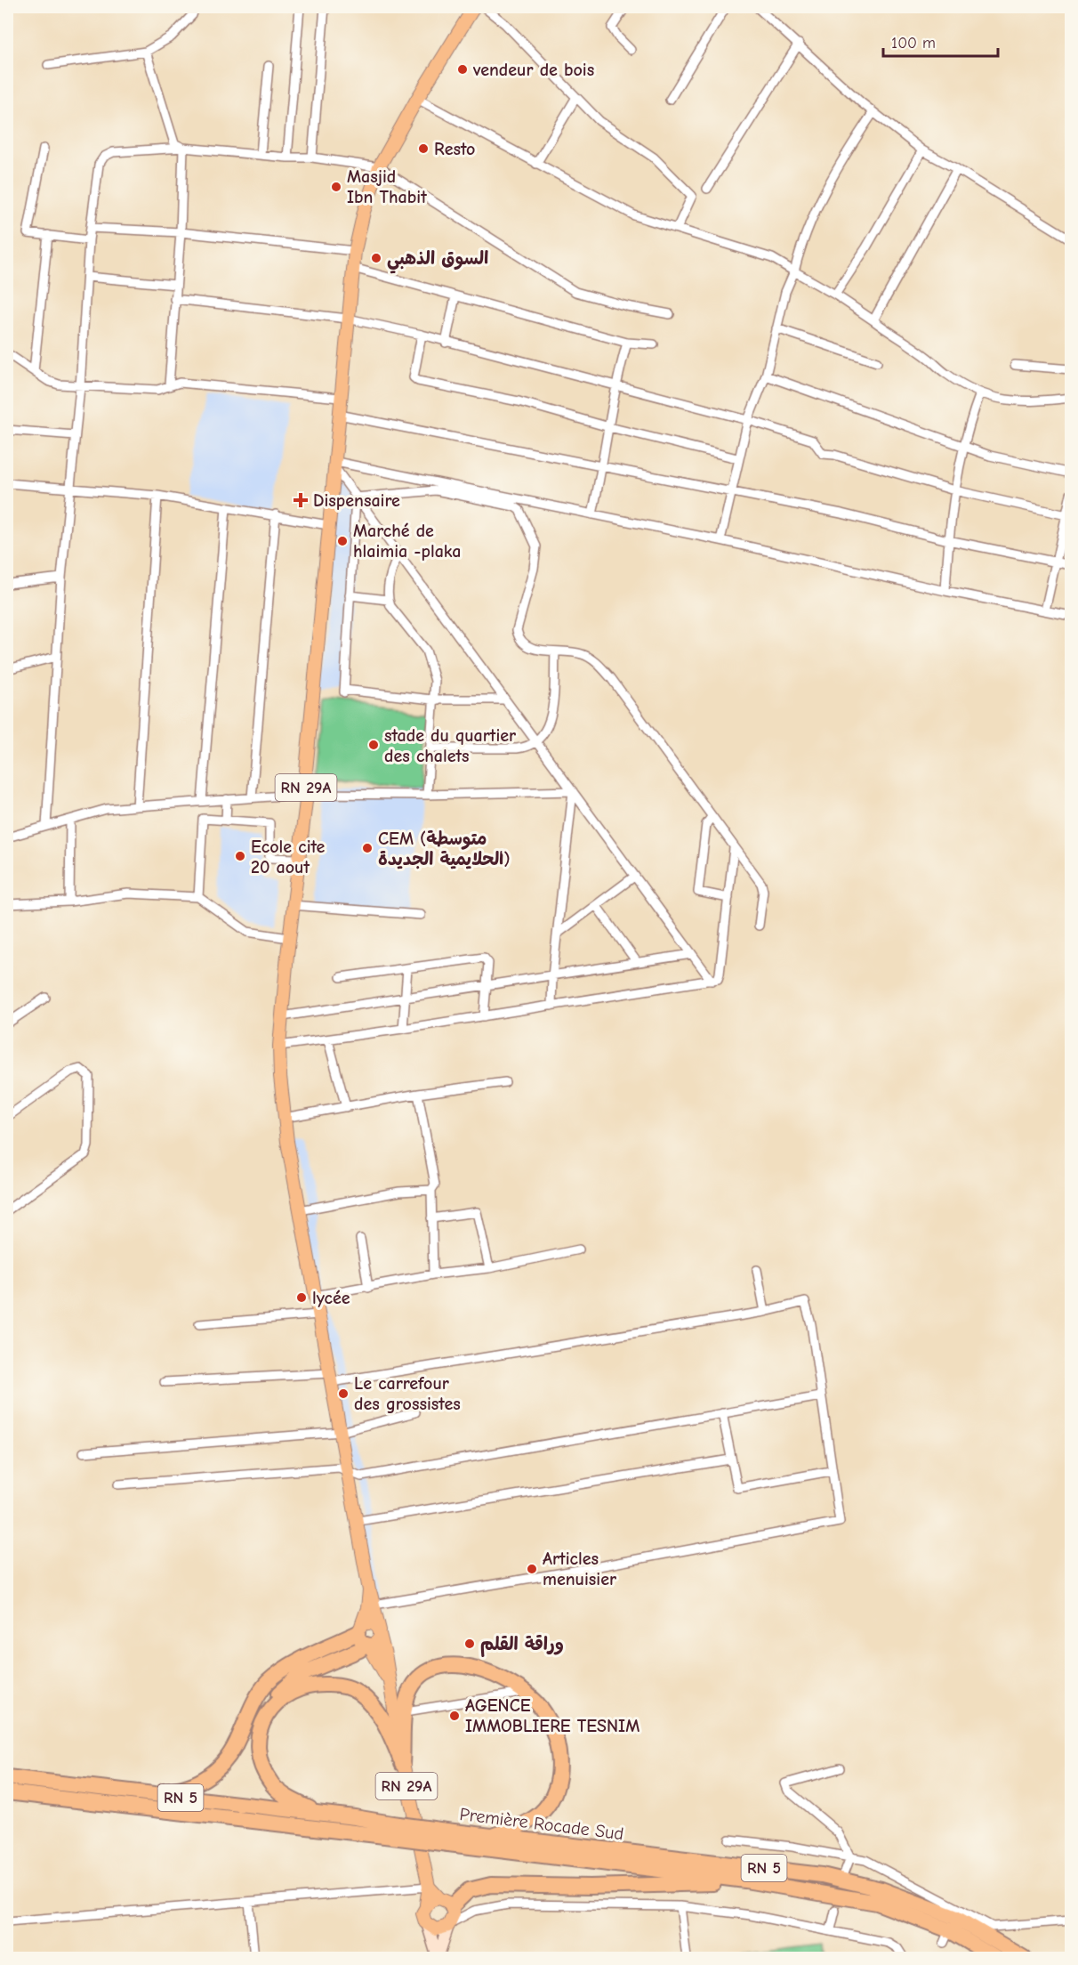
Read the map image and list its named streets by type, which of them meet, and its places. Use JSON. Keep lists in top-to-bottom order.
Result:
{
  "streets": {
    "highway": ["RN 5", "Première Rocade Sud"],
    "main road": ["RN 29A"]
  },
  "places": {
    "other": [
      "vendeur de bois",
      "Resto",
      "Masjid Ibn Thabit",
      "السوق الذهبي",
      "Marché de hlaimia -plaka",
      "stade du quartier des chalets",
      "CEM (متوسطة الحلايمية الجديدة)",
      "Ecole cite 20 aout",
      "lycée",
      "Le carrefour des grossistes",
      "Articles menuisier",
      "وراقة القلم",
      "AGENCE IMMOBLIERE TESNIM"
    ],
    "health": ["Dispensaire"]
  },
  "scale_bar": "100 m"
}
